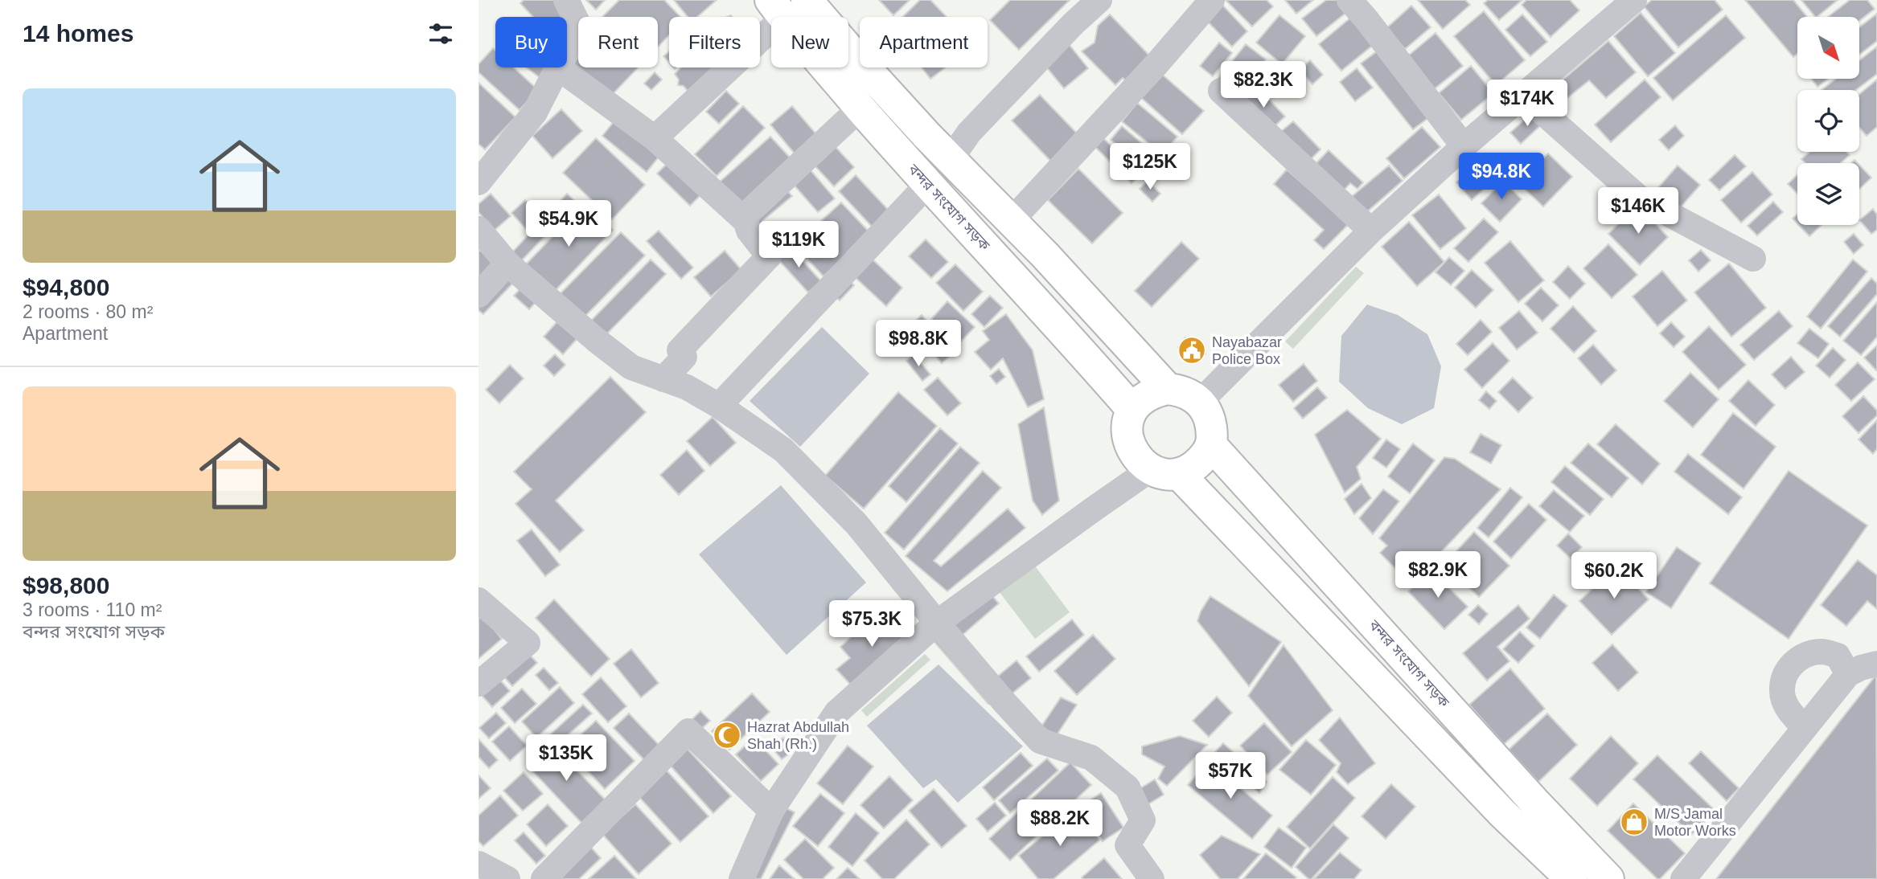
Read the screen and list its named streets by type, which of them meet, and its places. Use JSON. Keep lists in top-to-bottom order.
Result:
{
  "streets": {
    "highway": ["বন্দর সংযোগ সড়ক"]
  },
  "places": {
    "public building": ["Nayabazar Police Box"],
    "mosque": ["Hazrat Abdullah Shah (Rh.)"],
    "shop": ["M/S Jamal Motor Works"]
  },
  "north": "bottom right",
  "page": {
    "heading": "14 homes",
    "chip": [
      "Buy",
      "Rent",
      "Filters",
      "New",
      "Apartment"
    ],
    "price": [
      "$82.3K",
      "$174K",
      "$125K",
      "$94.8K",
      "$146K",
      "$54.9K",
      "$119K",
      "$98.8K",
      "$82.9K",
      "$60.2K",
      "$75.3K",
      "$135K",
      "$57K",
      "$88.2K"
    ],
    "list": [
      {
        "name": "$94,800",
        "note": "2 rooms · 80 m² · Apartment"
      },
      {
        "name": "$98,800",
        "note": "3 rooms · 110 m² · বন্দর সংযোগ সড়ক"
      }
    ]
  }
}
